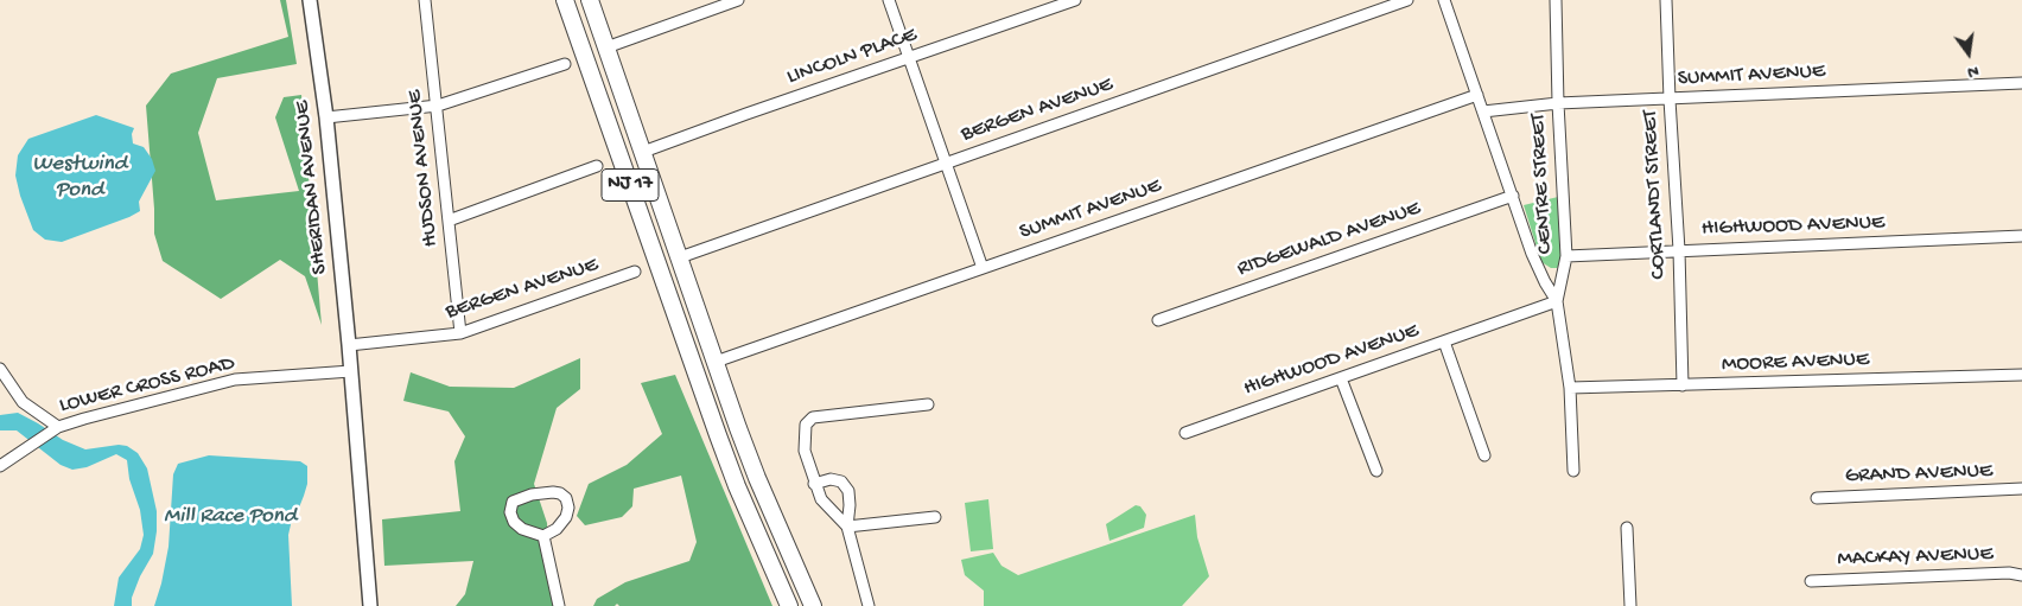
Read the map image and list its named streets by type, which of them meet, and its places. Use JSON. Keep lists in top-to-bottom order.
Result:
{
  "streets": {
    "highway": ["NJ 17"],
    "main road": ["SHERIDAN AVENUE"],
    "street": [
      "LINCOLN PLACE",
      "SUMMIT AVENUE",
      "BERGEN AVENUE",
      "HUDSON AVENUE",
      "CENTRE STREET",
      "CORTLANDT STREET",
      "HIGHWOOD AVENUE",
      "RIDGEWALD AVENUE",
      "MOORE AVENUE",
      "LOWER CROSS ROAD",
      "GRAND AVENUE",
      "MACKAY AVENUE"
    ]
  },
  "crossings": [
    ["LINCOLN PLACE", "NJ 17"],
    ["SUMMIT AVENUE", "CENTRE STREET"],
    ["SUMMIT AVENUE", "NJ 17"],
    ["SUMMIT AVENUE", "CORTLANDT STREET"],
    ["BERGEN AVENUE", "HUDSON AVENUE"],
    ["BERGEN AVENUE", "NJ 17"],
    ["BERGEN AVENUE", "SHERIDAN AVENUE"],
    ["CENTRE STREET", "HIGHWOOD AVENUE"],
    ["CENTRE STREET", "MOORE AVENUE"],
    ["SHERIDAN AVENUE", "LOWER CROSS ROAD"],
    ["CORTLANDT STREET", "HIGHWOOD AVENUE"],
    ["CORTLANDT STREET", "MOORE AVENUE"]
  ],
  "water": ["Westwind Pond", "Mill Race Pond"],
  "north": "bottom"
}
